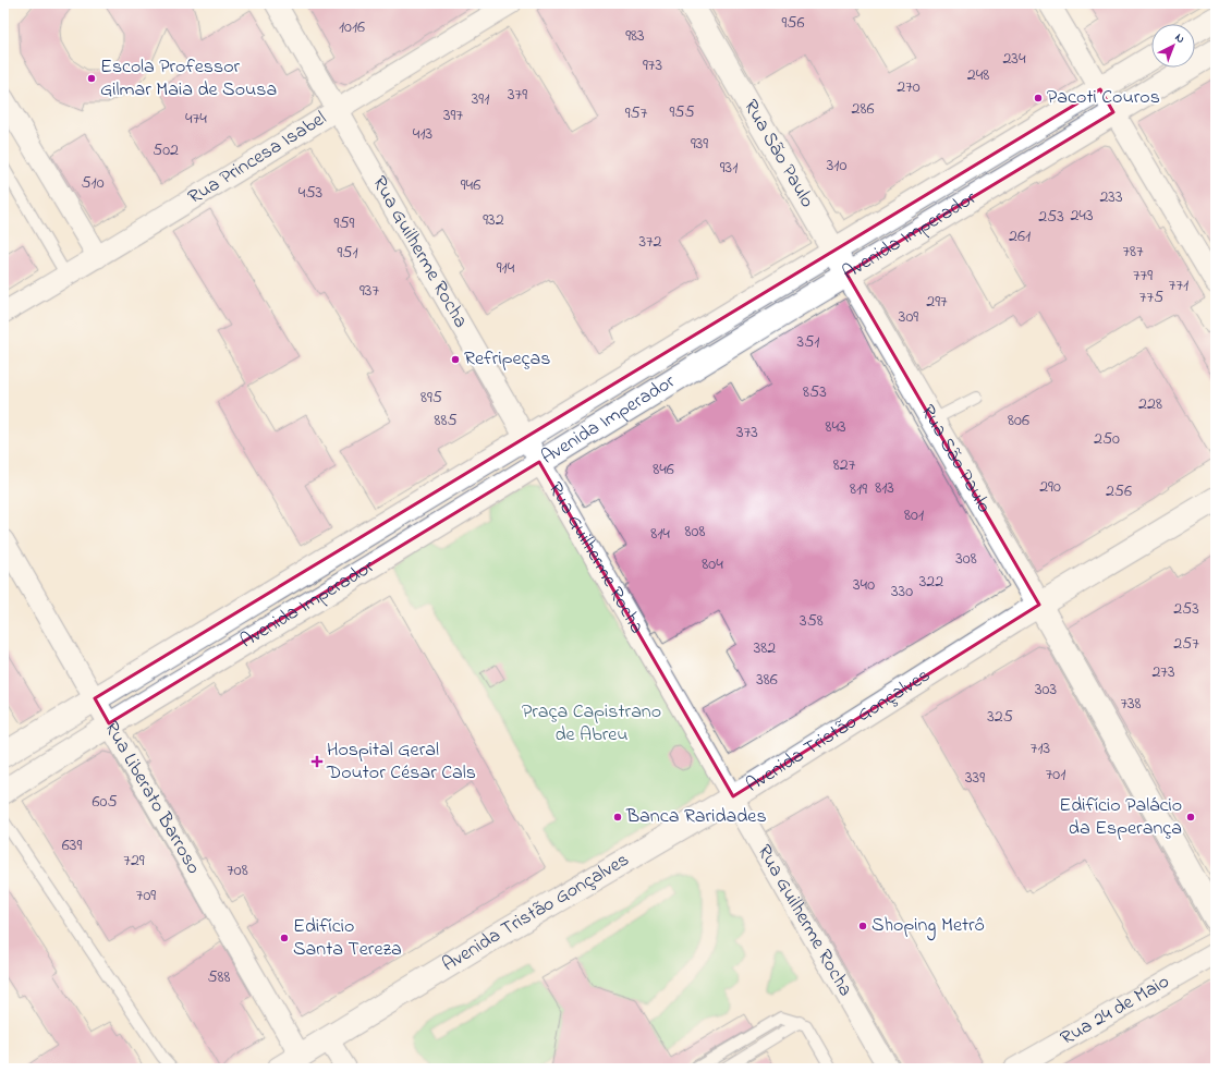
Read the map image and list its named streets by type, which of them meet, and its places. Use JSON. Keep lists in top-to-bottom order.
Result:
{
  "streets": {
    "main road": ["Rua São Paulo", "Avenida Imperador", "Avenida Tristão Gonçalves"],
    "street": [
      "Rua Princesa Isabel",
      "Rua Guilherme Rocha",
      "Rua Liberato Barroso",
      "Rua 24 de Maio"
    ]
  },
  "crossings": [
    ["Rua São Paulo", "Avenida Imperador"],
    ["Rua São Paulo", "Avenida Tristão Gonçalves"],
    ["Rua Princesa Isabel", "Rua Guilherme Rocha"],
    ["Avenida Imperador", "Rua Guilherme Rocha"],
    ["Avenida Imperador", "Rua Liberato Barroso"],
    ["Rua Guilherme Rocha", "Avenida Tristão Gonçalves"],
    ["Avenida Tristão Gonçalves", "Rua Liberato Barroso"]
  ],
  "parks": ["Praça Capistrano de Abreu"],
  "places": {
    "other": [
      "Escola Professor Gilmar Maia de Sousa",
      "Pacoti Couros",
      "Refripeças",
      "Banca Raridades",
      "Edifício Palácio da Esperança",
      "Shoping Metrô",
      "Edifício Santa Tereza"
    ],
    "health": ["Hospital Geral Doutor César Cals"]
  },
  "house_numbers": [
    "956",
    "1016",
    "983",
    "234",
    "973",
    "248",
    "270",
    "379",
    "391",
    "286",
    "955",
    "957",
    "397",
    "474",
    "413",
    "939",
    "502",
    "310",
    "931",
    "510",
    "946",
    "453",
    "233",
    "243",
    "253",
    "932",
    "959",
    "261",
    "372",
    "787",
    "951",
    "914",
    "779",
    "771",
    "937",
    "775",
    "297",
    "309",
    "351",
    "853",
    "895",
    "228",
    "885",
    "806",
    "843",
    "373",
    "250",
    "827",
    "846",
    "290",
    "813",
    "819",
    "256",
    "801",
    "808",
    "814",
    "308",
    "804",
    "322",
    "340",
    "330",
    "253",
    "358",
    "257",
    "382",
    "273",
    "386",
    "303",
    "738",
    "325",
    "713",
    "701",
    "339",
    "605",
    "639",
    "729",
    "708",
    "709",
    "588"
  ],
  "north": "top right"
}
